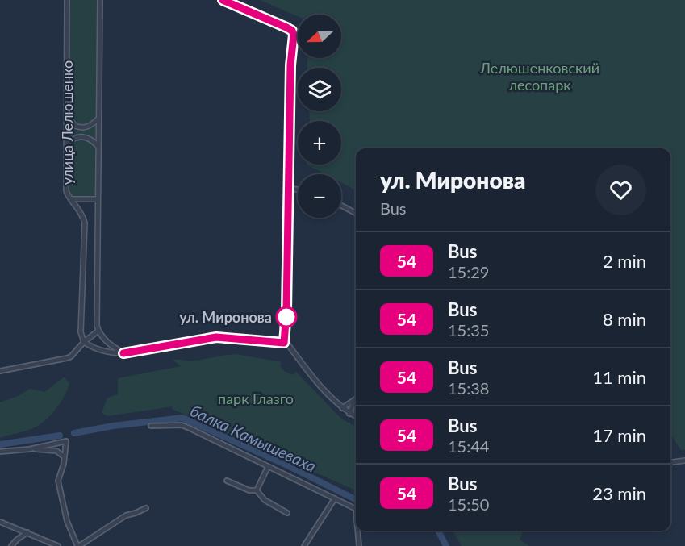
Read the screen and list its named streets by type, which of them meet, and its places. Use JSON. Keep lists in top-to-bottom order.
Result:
{
  "streets": {
    "street": ["улица Лелюшенко"]
  },
  "water": ["балка Камышеваха"],
  "parks": ["Лелюшенковский лесопарк", "парк Глазго"],
  "places": ["ул. Миронова"],
  "lines": ["bus line 54"],
  "north": "left",
  "page": {
    "map_buttons": ["+", "−"],
    "heading": ["ул. Миронова", "Bus"],
    "list": [
      {
        "mark": "54",
        "name": "Bus",
        "note": "15:29",
        "value": "2 min"
      },
      {
        "mark": "54",
        "name": "Bus",
        "note": "15:35",
        "value": "8 min"
      },
      {
        "mark": "54",
        "name": "Bus",
        "note": "15:38",
        "value": "11 min"
      },
      {
        "mark": "54",
        "name": "Bus",
        "note": "15:44",
        "value": "17 min"
      },
      {
        "mark": "54",
        "name": "Bus",
        "note": "15:50",
        "value": "23 min"
      }
    ]
  }
}
